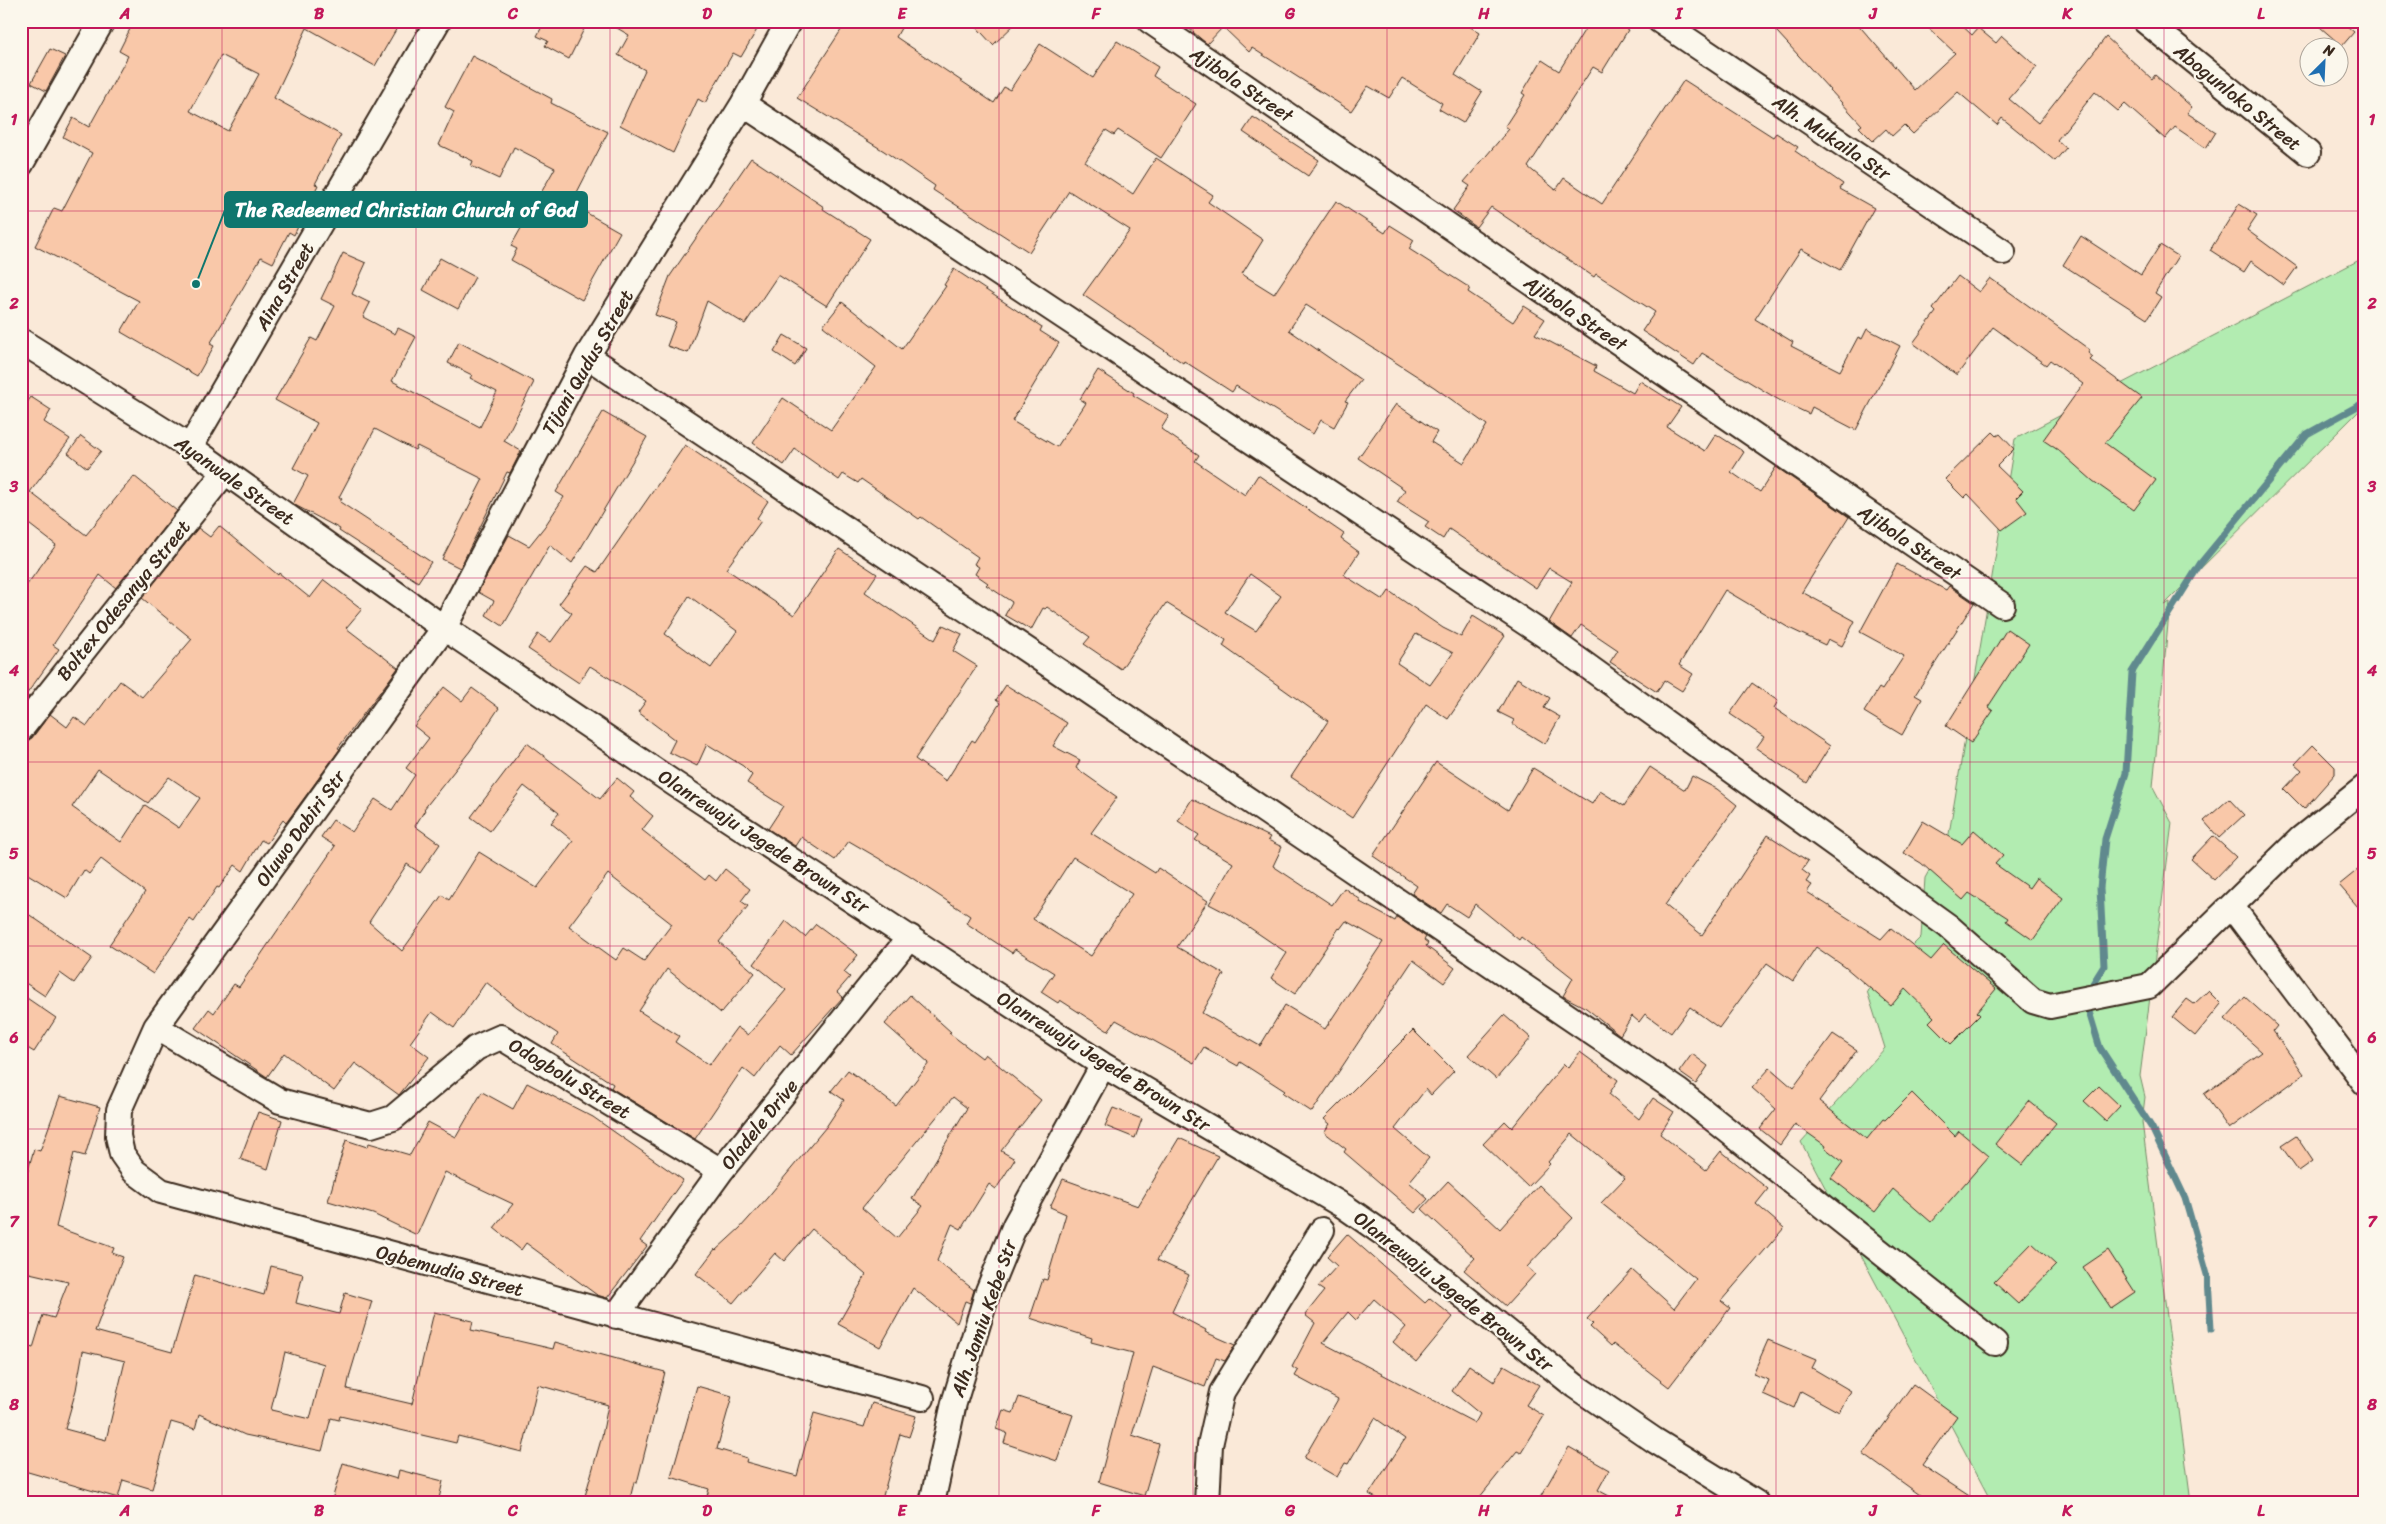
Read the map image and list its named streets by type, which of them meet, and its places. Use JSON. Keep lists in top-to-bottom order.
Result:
{
  "streets": {
    "street": [
      "Ajibola Street",
      "Abogunloko Street",
      "Alh. Mukaila Str",
      "Aina Street",
      "Tijani Qudus Street",
      "Ayanwale Street",
      "Boltex Odesanya Street",
      "Oluwo Dabiri Str",
      "Olanrewaju Jegede Brown Str",
      "Odogbolu Street",
      "Oladele Drive",
      "Ogbemudia Street",
      "Alh. Jamiu Kebe Str"
    ]
  },
  "crossings": [
    ["Aina Street", "Ayanwale Street"],
    ["Tijani Qudus Street", "Ayanwale Street"],
    ["Tijani Qudus Street", "Oluwo Dabiri Str"],
    ["Tijani Qudus Street", "Olanrewaju Jegede Brown Str"],
    ["Ayanwale Street", "Boltex Odesanya Street"],
    ["Ayanwale Street", "Oluwo Dabiri Str"],
    ["Ayanwale Street", "Olanrewaju Jegede Brown Str"],
    ["Oluwo Dabiri Str", "Olanrewaju Jegede Brown Str"],
    ["Oluwo Dabiri Str", "Odogbolu Street"],
    ["Oluwo Dabiri Str", "Ogbemudia Street"],
    ["Olanrewaju Jegede Brown Str", "Oladele Drive"],
    ["Olanrewaju Jegede Brown Str", "Alh. Jamiu Kebe Str"],
    ["Odogbolu Street", "Oladele Drive"],
    ["Odogbolu Street", "Ogbemudia Street"],
    ["Oladele Drive", "Ogbemudia Street"]
  ],
  "places": ["The Redeemed Christian Church of God"],
  "north": "top right",
  "grid": {
    "columns": [
      "A",
      "B",
      "C",
      "D",
      "E",
      "F",
      "G",
      "H",
      "I",
      "J",
      "K",
      "L"
    ],
    "rows": [
      "1",
      "2",
      "3",
      "4",
      "5",
      "6",
      "7",
      "8"
    ]
  }
}
